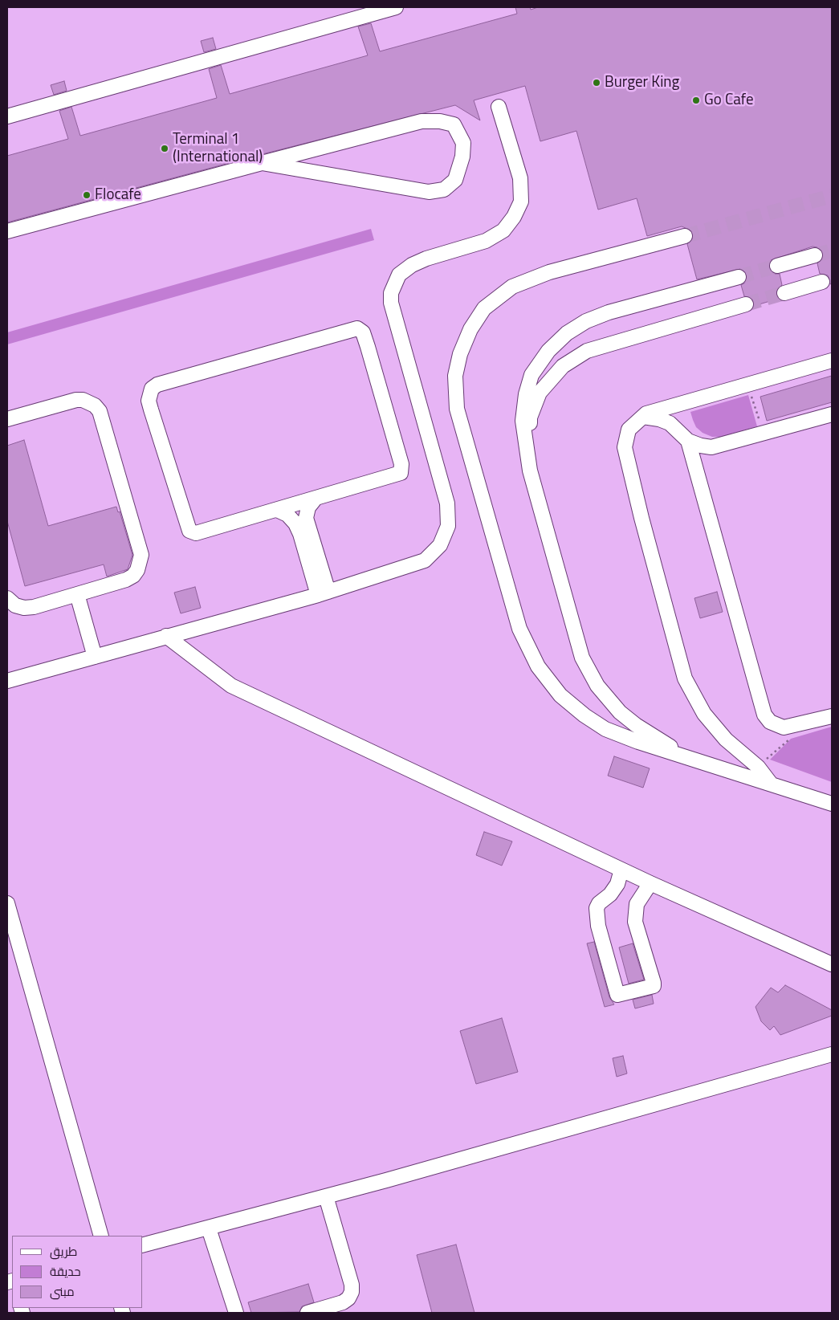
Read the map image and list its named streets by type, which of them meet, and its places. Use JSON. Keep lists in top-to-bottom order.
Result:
{
  "places": [
    "Burger King",
    "Go Cafe",
    "Terminal 1 (International)",
    "Flocafe"
  ],
  "legend": ["طريق", "حديقة", "مبنى"]
}
